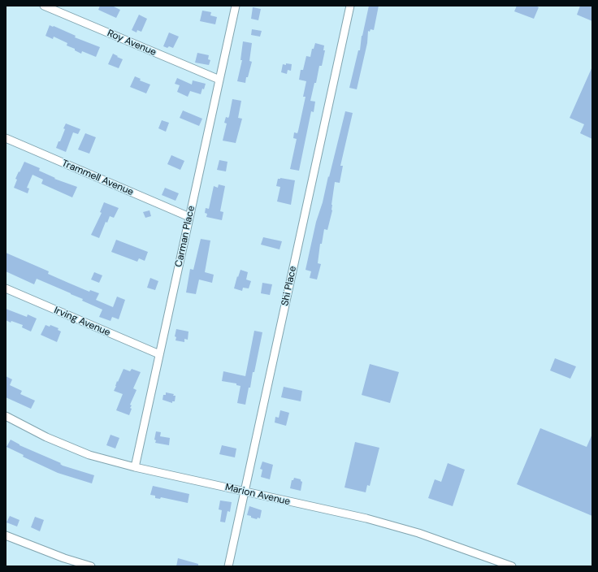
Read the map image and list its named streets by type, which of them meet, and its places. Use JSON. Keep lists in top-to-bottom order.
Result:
{
  "streets": {
    "street": [
      "Roy Avenue",
      "Trammell Avenue",
      "Carman Place",
      "Shi Place",
      "Irving Avenue",
      "Marion Avenue"
    ]
  },
  "crossings": [
    ["Roy Avenue", "Carman Place"],
    ["Trammell Avenue", "Carman Place"],
    ["Carman Place", "Irving Avenue"],
    ["Carman Place", "Marion Avenue"],
    ["Shi Place", "Marion Avenue"]
  ]
}
